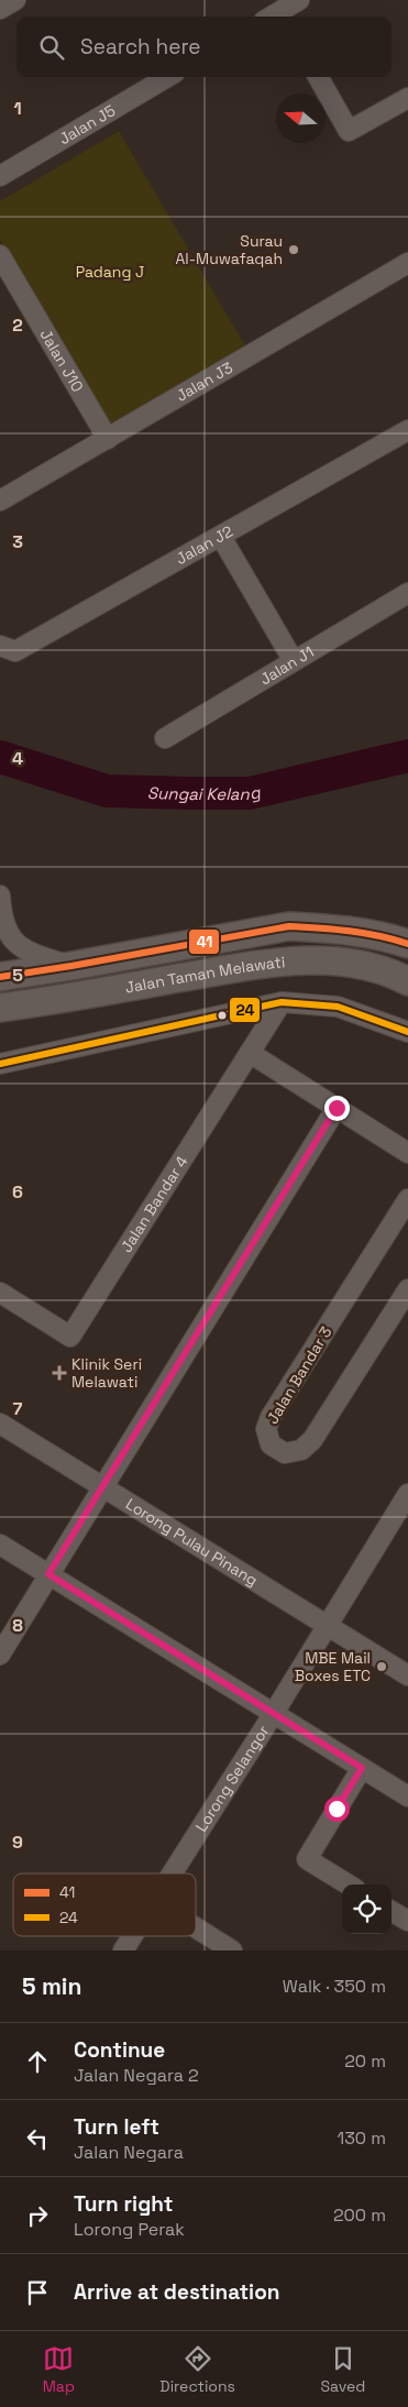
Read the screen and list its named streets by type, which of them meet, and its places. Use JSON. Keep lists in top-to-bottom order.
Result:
{
  "streets": {
    "main road": ["Jalan Taman Melawati"],
    "street": [
      "Jalan J5",
      "Jalan J10",
      "Jalan J3",
      "Jalan J2",
      "Jalan J1",
      "Jalan Bandar 4",
      "Jalan Bandar 3",
      "Lorong Pulau Pinang",
      "Lorong Selangor"
    ]
  },
  "crossings": [
    ["Jalan J10", "Jalan J3"],
    ["Lorong Pulau Pinang", "Lorong Selangor"]
  ],
  "water": ["Sungai Kelang"],
  "parks": ["Padang J"],
  "places": {
    "other": ["Surau Al-Muwafaqah", "MBE Mail Boxes ETC"],
    "health": ["Klinik Seri Melawati"]
  },
  "lines": ["transit line 41", "transit line 24"],
  "legend": ["41", "24"],
  "north": "left",
  "page": {
    "search": "Search here",
    "heading": ["5 min", "Walk · 350 m"],
    "list": [
      ["Continue", "Jalan Negara 2", "20 m"],
      ["Turn left", "Jalan Negara", "130 m"],
      ["Turn right", "Lorong Perak", "200 m"],
      "Arrive at destination"
    ],
    "nav": ["Map", "Directions", "Saved"]
  },
  "grid": {
    "rows": [
      "1",
      "2",
      "3",
      "4",
      "5",
      "6",
      "7",
      "8",
      "9"
    ]
  }
}
